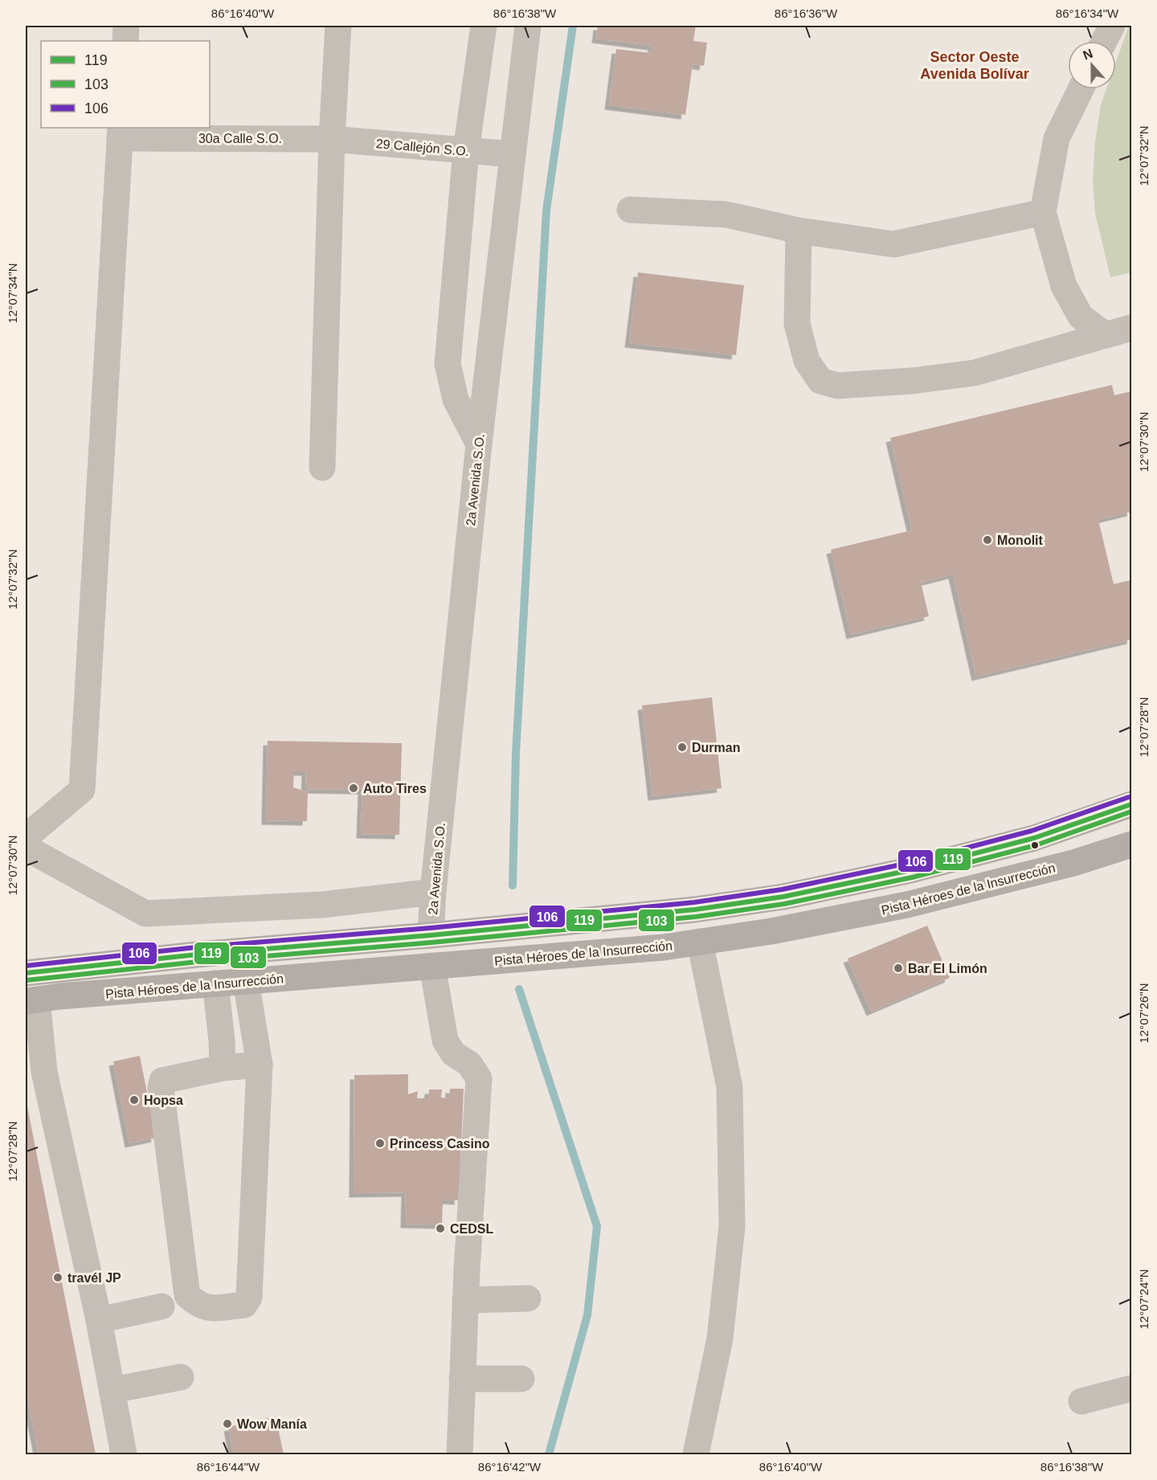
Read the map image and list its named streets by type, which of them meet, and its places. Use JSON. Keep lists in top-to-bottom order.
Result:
{
  "streets": {
    "main road": ["Pista Héroes de la Insurrección"],
    "street": ["30a Calle S.O.", "29 Callejón S.O.", "2a Avenida S.O."]
  },
  "crossings": [
    ["30a Calle S.O.", "29 Callejón S.O."],
    ["29 Callejón S.O.", "2a Avenida S.O."]
  ],
  "districts": ["Sector Oeste Avenida Bolívar"],
  "places": [
    "Monolit",
    "Durman",
    "Auto Tires",
    "Bar El Limón",
    "Hopsa",
    "Princess Casino",
    "CEDSL",
    "travél JP",
    "Wow Manía"
  ],
  "lines": ["transit line 106", "transit line 119", "transit line 103"],
  "legend": ["119", "103", "106"],
  "north": "top",
  "coordinates": [
    "86°16'40\"W",
    "86°16'38\"W",
    "86°16'36\"W",
    "86°16'34\"W",
    "12°07'32\"N",
    "12°07'34\"N",
    "12°07'30\"N",
    "12°07'28\"N",
    "12°07'26\"N",
    "12°07'24\"N",
    "86°16'44\"W",
    "86°16'42\"W"
  ]
}
